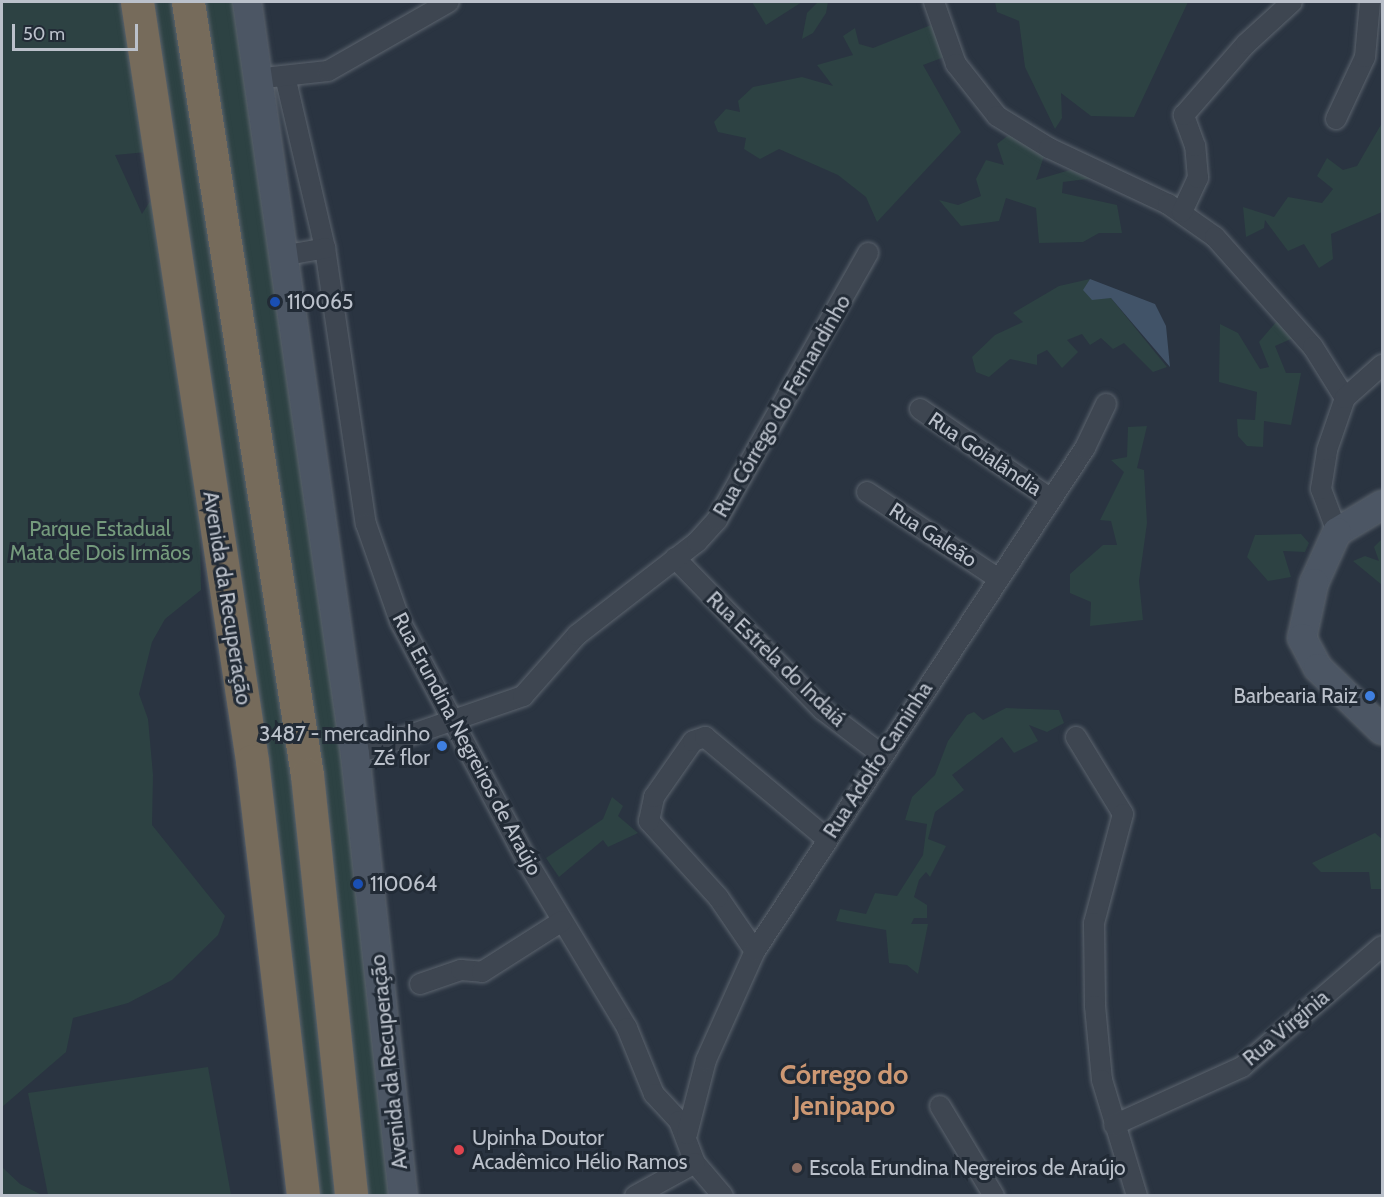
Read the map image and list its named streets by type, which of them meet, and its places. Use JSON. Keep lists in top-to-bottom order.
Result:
{
  "streets": {
    "highway": ["Avenida da Recuperação"],
    "street": [
      "Rua Córrego do Fernandinho",
      "Rua Goialândia",
      "Rua Galeão",
      "Rua Estrela do Indaiá",
      "Rua Erundina Negreiros de Araújo",
      "Rua Adolfo Caminha",
      "Rua Virgínia"
    ]
  },
  "crossings": [
    ["Rua Córrego do Fernandinho", "Avenida da Recuperação"],
    ["Rua Córrego do Fernandinho", "Rua Estrela do Indaiá"],
    ["Rua Córrego do Fernandinho", "Rua Erundina Negreiros de Araújo"],
    ["Rua Goialândia", "Rua Adolfo Caminha"],
    ["Rua Galeão", "Rua Adolfo Caminha"],
    ["Avenida da Recuperação", "Rua Erundina Negreiros de Araújo"],
    ["Rua Estrela do Indaiá", "Rua Adolfo Caminha"],
    ["Rua Erundina Negreiros de Araújo", "Rua Adolfo Caminha"]
  ],
  "districts": ["Córrego do Jenipapo"],
  "parks": ["Parque Estadual Mata de Dois Irmãos"],
  "places": [
    "110065",
    "Barbearia Raiz",
    "3487 - mercadinho Zé flor",
    "110064",
    "Upinha Doutor Acadêmico Hélio Ramos",
    "Escola Erundina Negreiros de Araújo"
  ],
  "scale_bar": "50 m"
}
